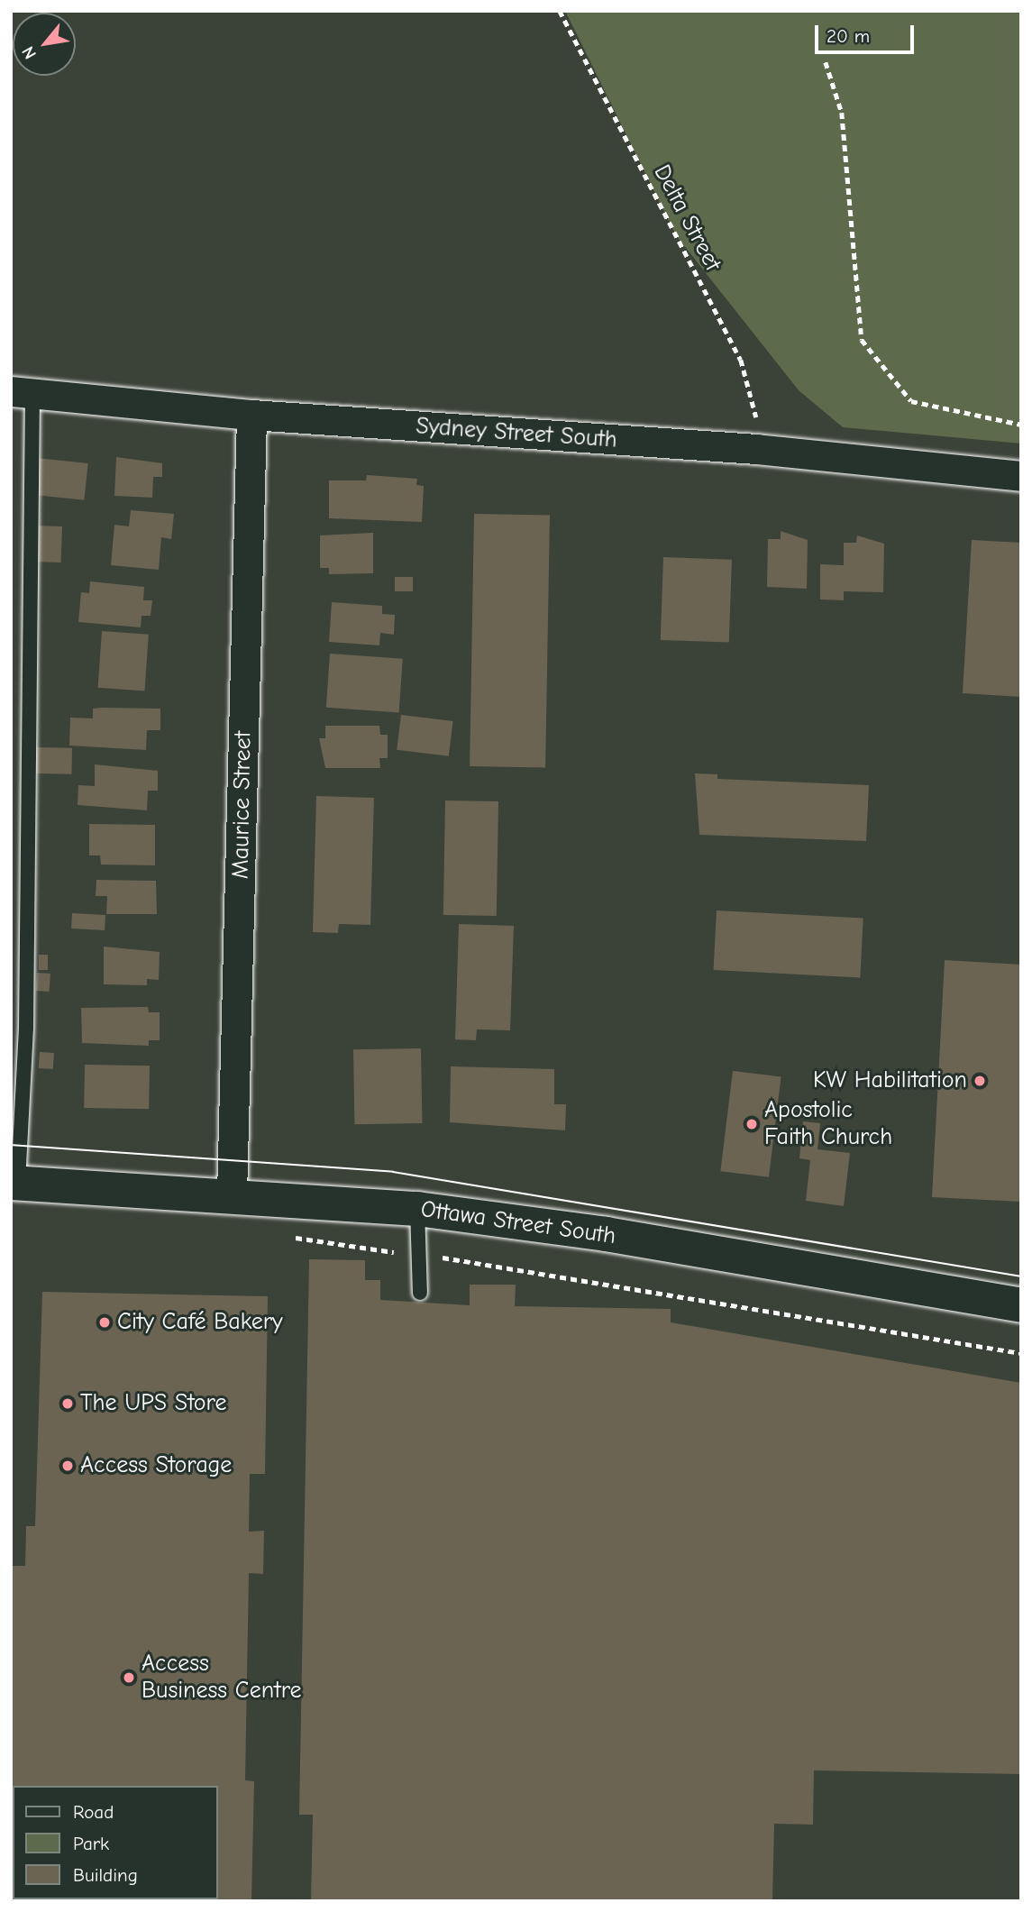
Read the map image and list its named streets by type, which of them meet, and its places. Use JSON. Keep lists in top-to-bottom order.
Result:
{
  "streets": {
    "main road": ["Ottawa Street South"],
    "street": ["Sydney Street South", "Maurice Street"],
    "path": ["Delta Street"]
  },
  "crossings": [
    ["Delta Street", "Sydney Street South"],
    ["Sydney Street South", "Maurice Street"],
    ["Maurice Street", "Ottawa Street South"]
  ],
  "places": [
    "KW Habilitation",
    "Apostolic Faith Church",
    "City Café Bakery",
    "The UPS Store",
    "Access Storage",
    "Access Business Centre"
  ],
  "legend": ["Road", "Park", "Building"],
  "scale_bar": "20 m",
  "north": "bottom left"
}
